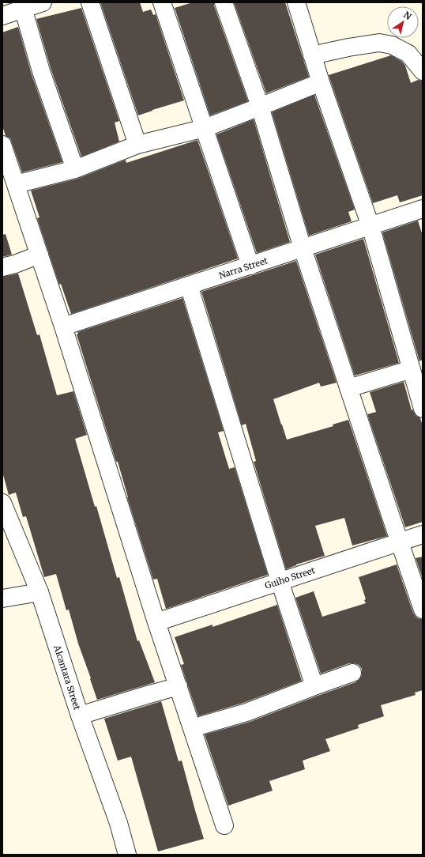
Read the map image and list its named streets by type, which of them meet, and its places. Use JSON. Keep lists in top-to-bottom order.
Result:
{
  "streets": {
    "street": ["Narra Street", "Guiho Street", "Alcantara Street"]
  },
  "north": "top right"
}
